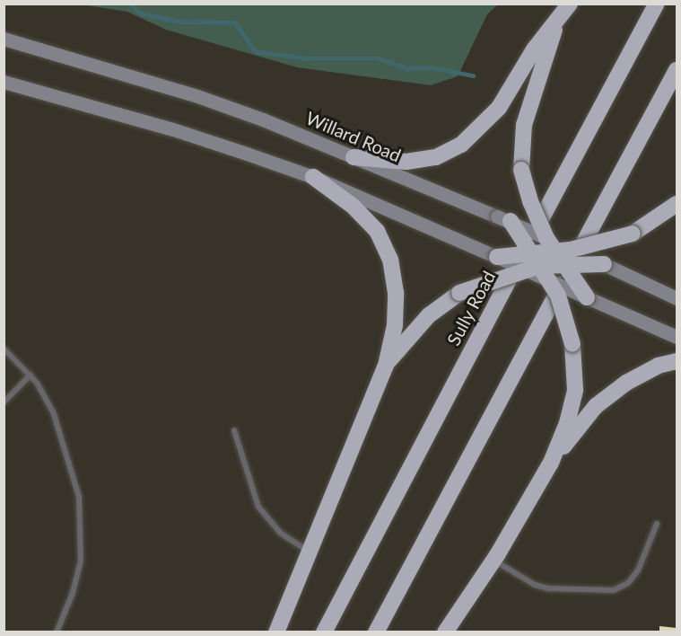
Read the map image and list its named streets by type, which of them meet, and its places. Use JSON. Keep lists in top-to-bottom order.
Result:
{
  "streets": {
    "highway": ["Sully Road"],
    "main road": ["Willard Road"]
  }
}
